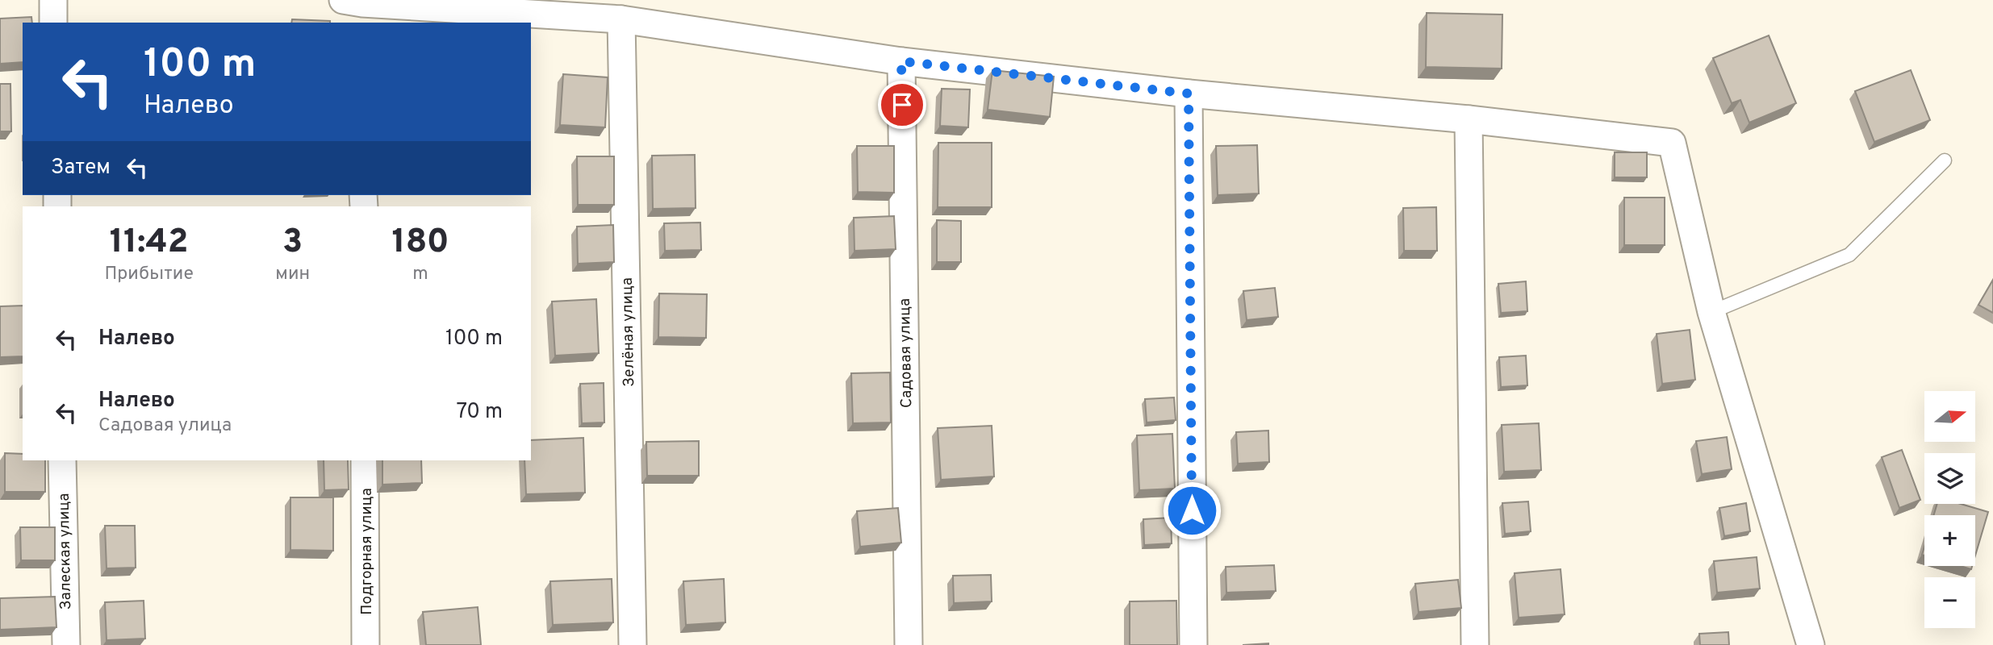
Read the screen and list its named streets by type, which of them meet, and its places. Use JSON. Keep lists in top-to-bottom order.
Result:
{
  "streets": {
    "street": [
      "Зелёная улица",
      "Садовая улица",
      "Залеская улица",
      "Подгорная улица"
    ]
  },
  "north": "right",
  "page": {
    "turn": ["100 m", "Налево"],
    "then": "Затем",
    "eta": [
      "11:42",
      "Прибытие",
      "3",
      "мин",
      "180",
      "m"
    ],
    "list": [
      {
        "name": "Налево",
        "value": "100 m"
      },
      {
        "name": "Налево",
        "note": "Садовая улица",
        "value": "70 m"
      }
    ],
    "map_buttons": ["+", "−"]
  }
}
